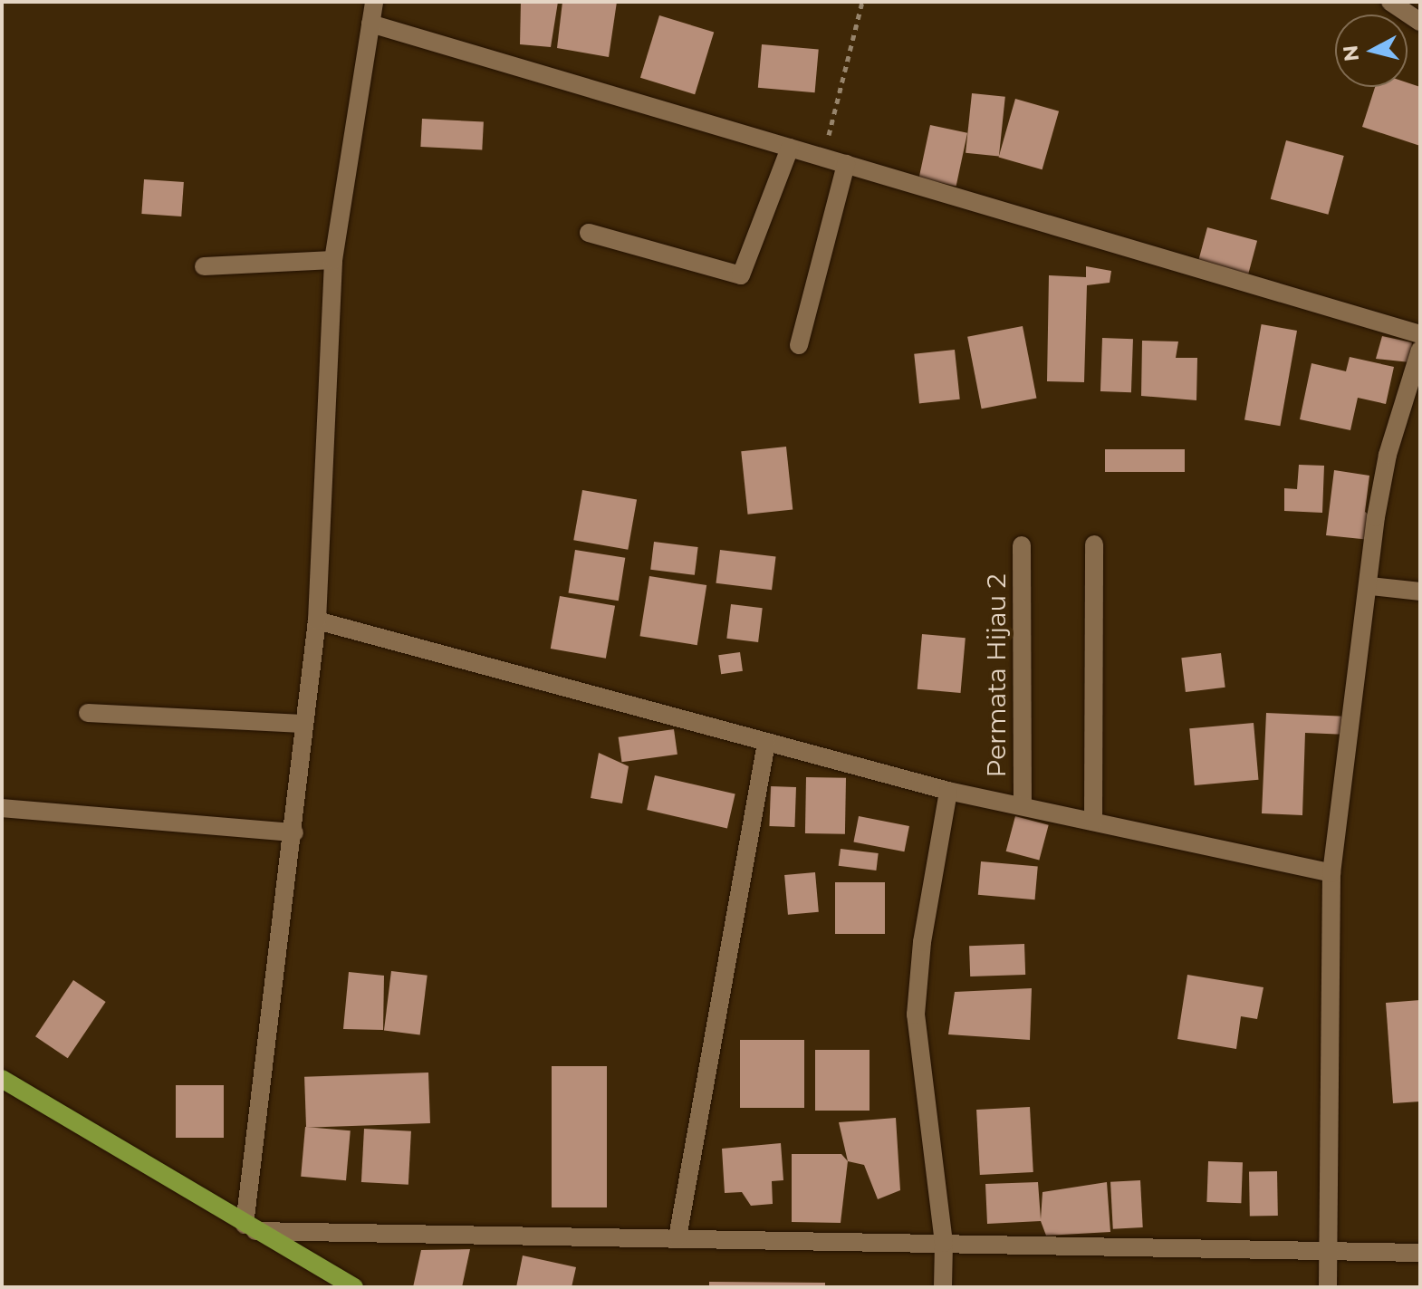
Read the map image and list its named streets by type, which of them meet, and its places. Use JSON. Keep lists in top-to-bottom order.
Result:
{
  "streets": {
    "street": ["Permata Hijau 2"]
  },
  "north": "left"
}
